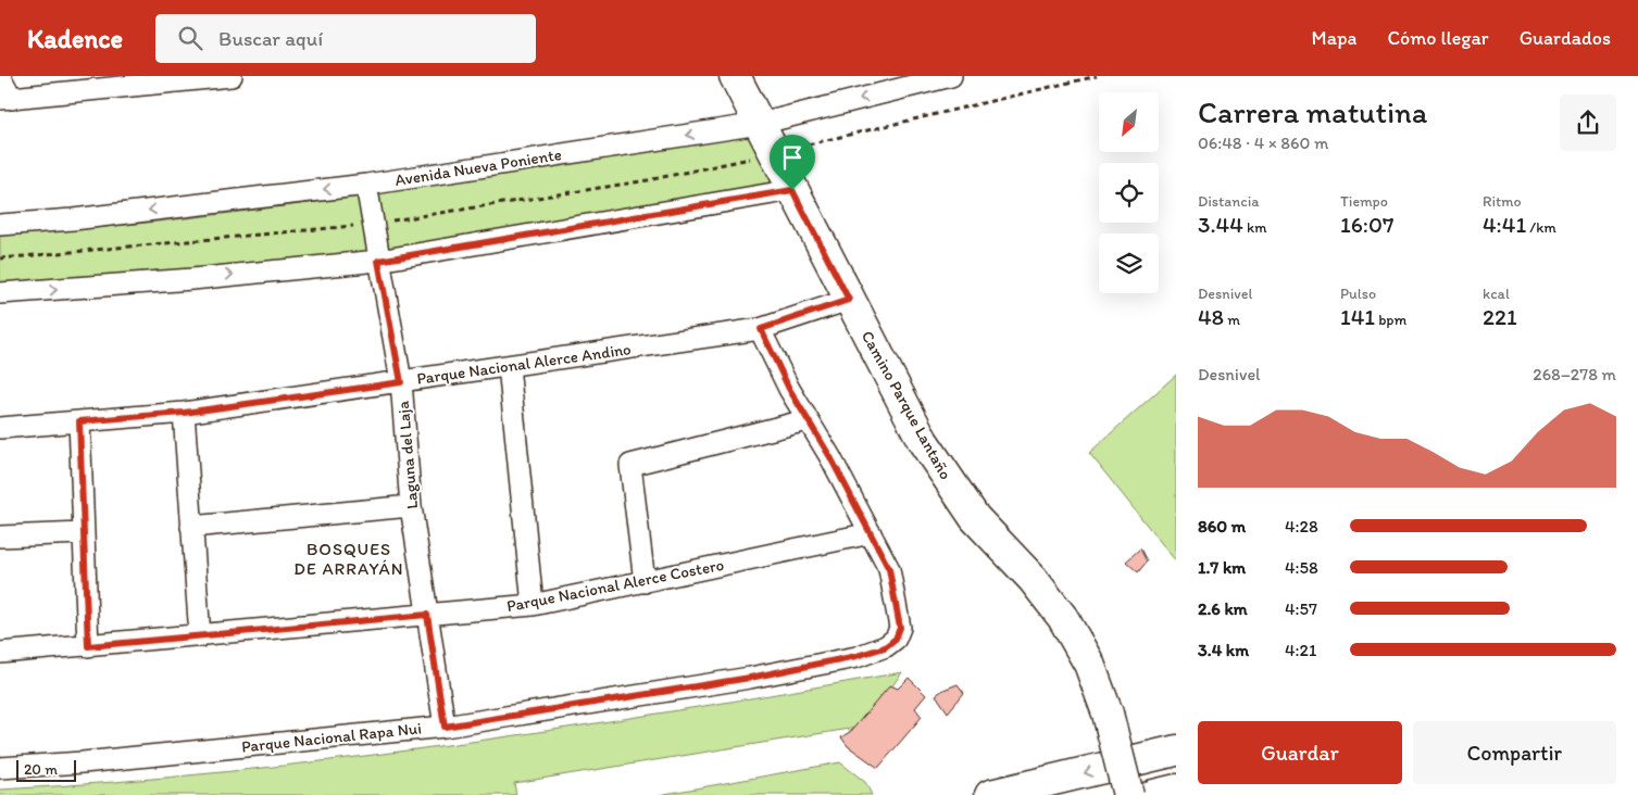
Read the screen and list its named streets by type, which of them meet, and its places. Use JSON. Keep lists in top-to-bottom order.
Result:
{
  "streets": {
    "main road": ["Camino Parque Lantaño"],
    "street": [
      "Avenida Nueva Poniente",
      "Parque Nacional Alerce Andino",
      "Laguna del Laja",
      "Parque Nacional Alerce Costero",
      "Parque Nacional Rapa Nui"
    ]
  },
  "crossings": [
    ["Avenida Nueva Poniente", "Camino Parque Lantaño"],
    ["Avenida Nueva Poniente", "Laguna del Laja"],
    ["Parque Nacional Alerce Andino", "Camino Parque Lantaño"],
    ["Parque Nacional Alerce Andino", "Laguna del Laja"],
    ["Laguna del Laja", "Parque Nacional Alerce Costero"],
    ["Laguna del Laja", "Parque Nacional Rapa Nui"],
    ["Parque Nacional Alerce Costero", "Parque Nacional Rapa Nui"]
  ],
  "districts": ["BOSQUES DE ARRAYÁN"],
  "scale_bar": "20 m",
  "north": "bottom left",
  "page": {
    "header": "Kadence",
    "search": "Buscar aquí",
    "nav": ["Mapa", "Cómo llegar", "Guardados"],
    "heading": ["Carrera matutina", "06:48 · 4 × 860 m"],
    "stats": [
      ["Distancia", "3.44 km"],
      ["Tiempo", "16:07"],
      ["Ritmo", "4:41 /km"],
      ["Desnivel", "48 m"],
      ["Pulso", "141 bpm"],
      ["kcal", "221"]
    ],
    "chart": ["Desnivel", "268–278 m"],
    "list": [
      {
        "name": "860 m",
        "note": "4:28"
      },
      {
        "name": "1.7 km",
        "note": "4:58"
      },
      {
        "name": "2.6 km",
        "note": "4:57"
      },
      {
        "name": "3.4 km",
        "note": "4:21"
      }
    ],
    "buttons": ["Guardar", "Compartir"],
    "scale": "20 m"
  }
}
